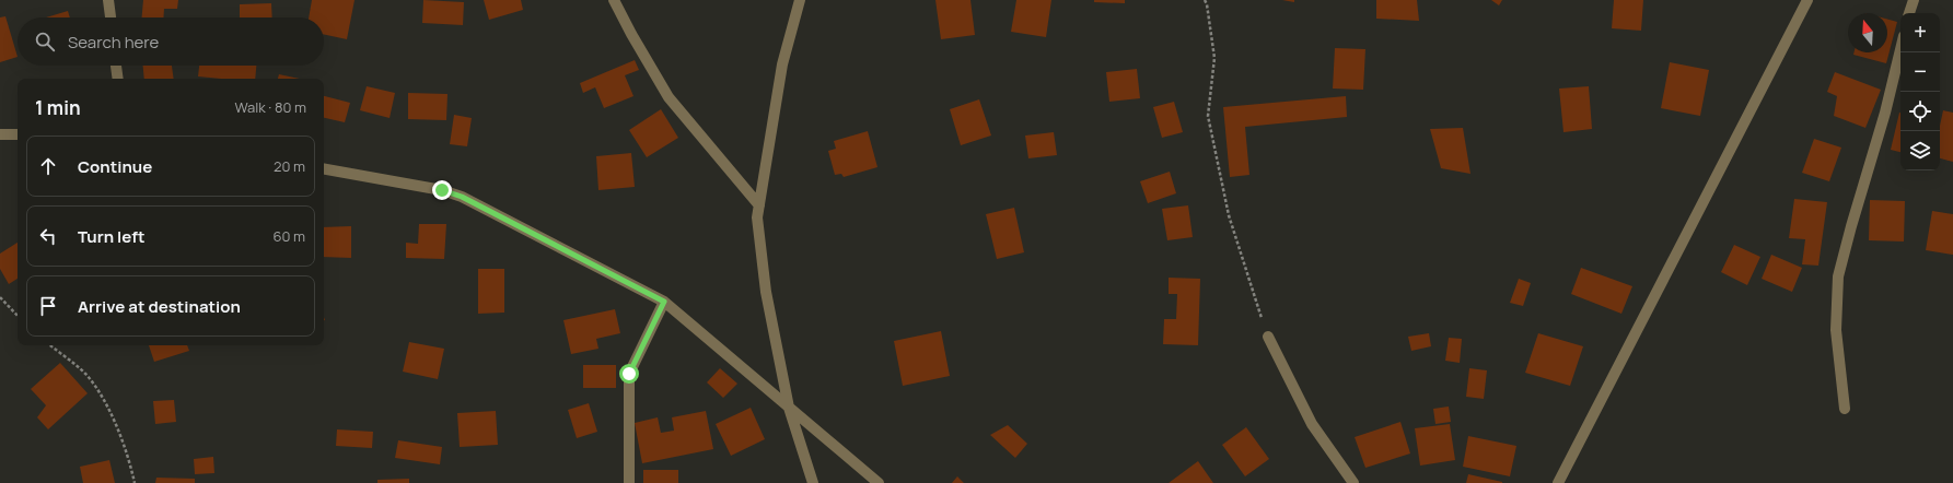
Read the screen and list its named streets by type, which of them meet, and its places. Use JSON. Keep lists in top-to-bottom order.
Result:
{
  "north": "top",
  "page": {
    "map_buttons": ["+", "−"],
    "search": "Search here",
    "heading": ["1 min", "Walk · 80 m"],
    "list": [
      ["Continue", "20 m"],
      ["Turn left", "60 m"],
      "Arrive at destination"
    ]
  }
}
